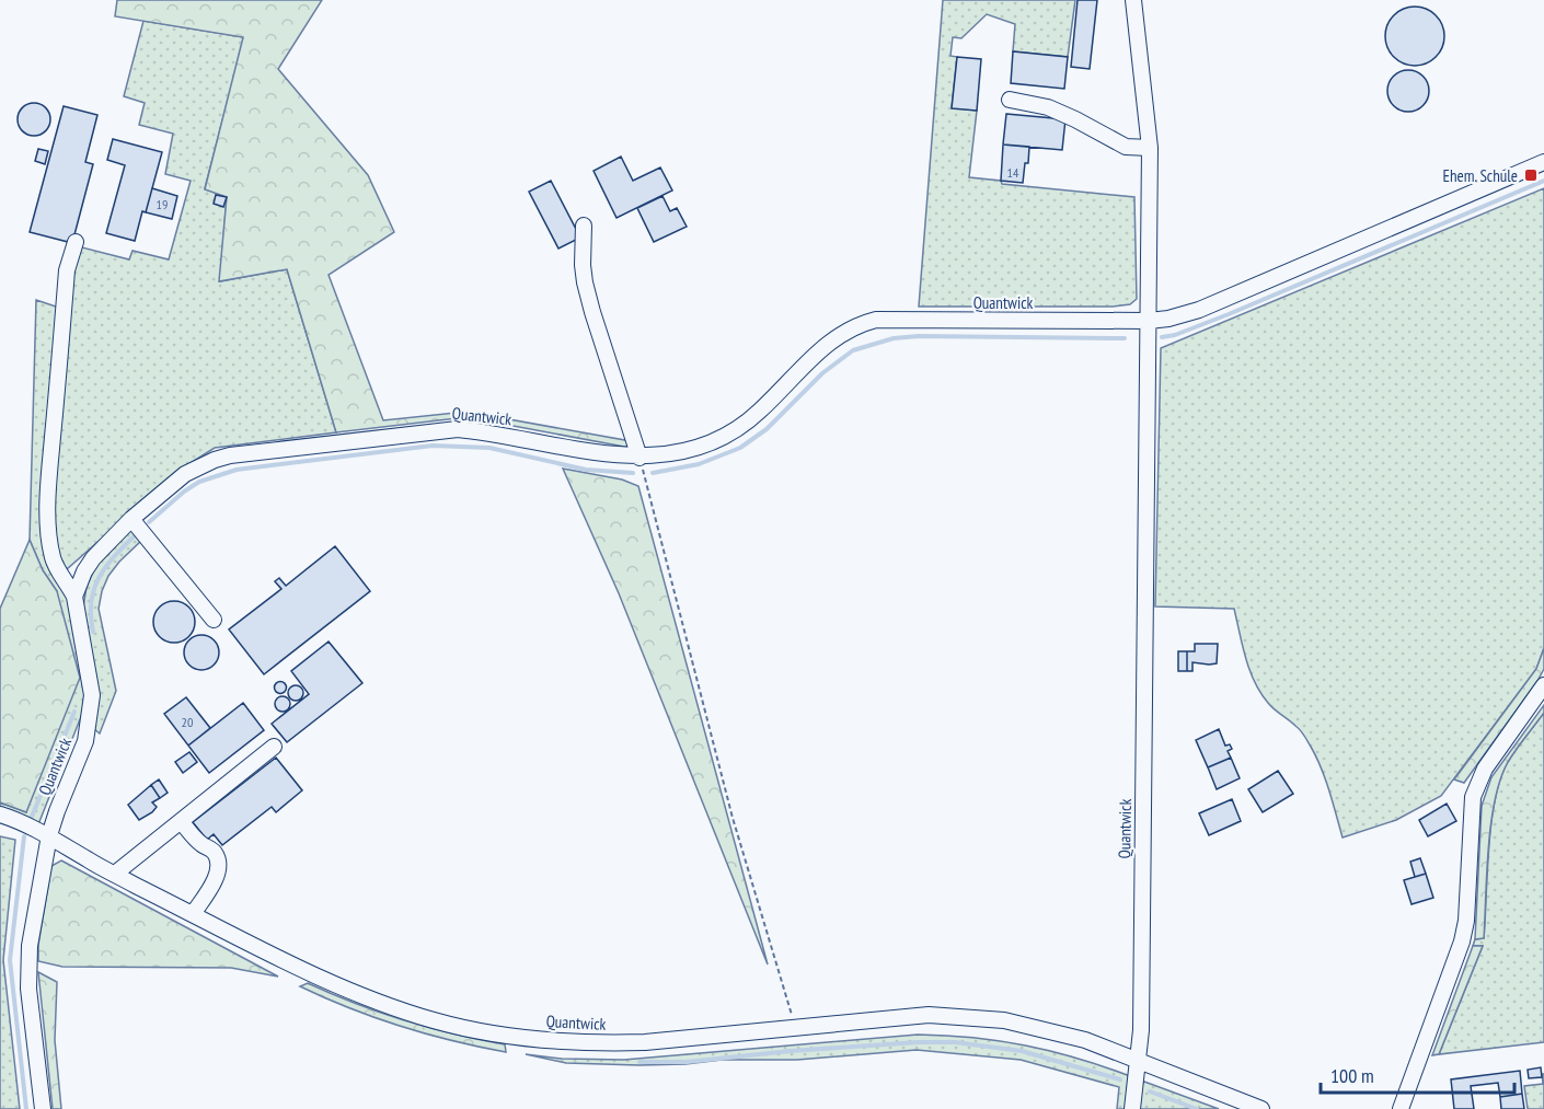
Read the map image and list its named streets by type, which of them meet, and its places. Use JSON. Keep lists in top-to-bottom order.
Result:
{
  "streets": {
    "street": ["Quantwick"]
  },
  "places": {
    "transit": ["Ehem. Schule"]
  },
  "house_numbers": ["14", "19", "20"],
  "scale_bar": "100 m"
}
